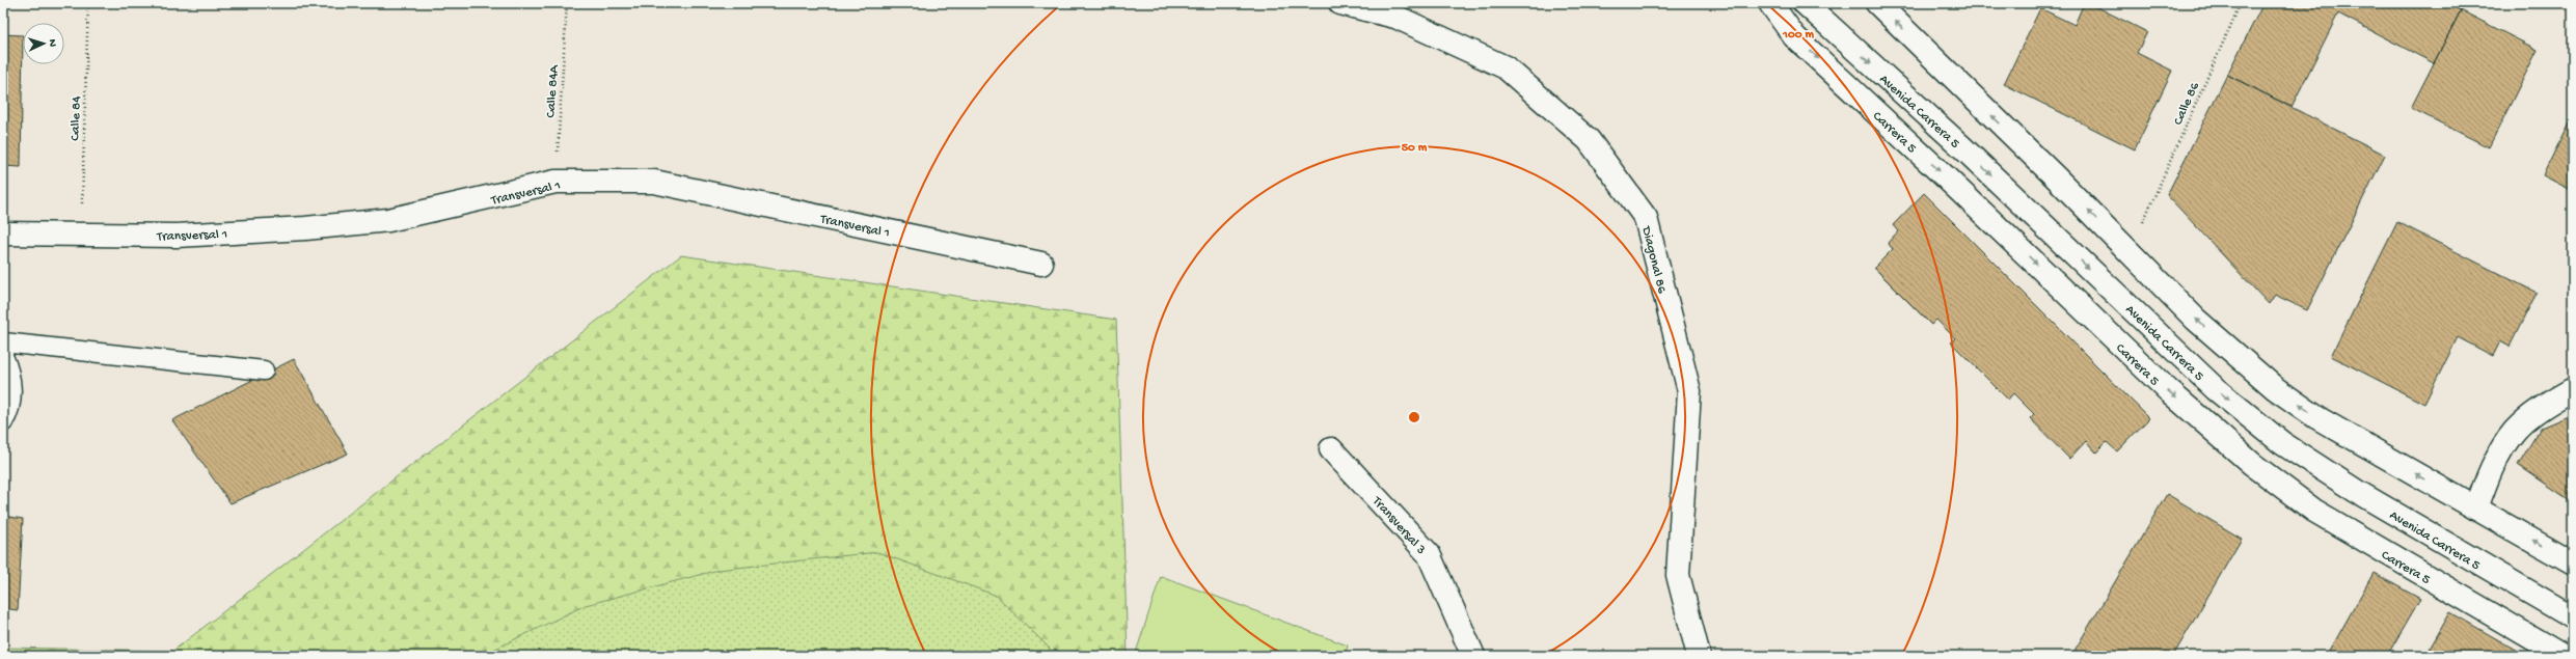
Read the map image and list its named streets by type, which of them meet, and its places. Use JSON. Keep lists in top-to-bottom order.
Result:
{
  "streets": {
    "street": [
      "Avenida Carrera 5",
      "Carrera 5",
      "Transversal 1",
      "Diagonal 86",
      "Transversal 3"
    ],
    "path": ["Calle 84A", "Calle 86", "Calle 84"]
  },
  "crossings": [
    ["Calle 84A", "Transversal 1"],
    ["Calle 84", "Transversal 1"]
  ],
  "north": "right",
  "rings": ["100 m", "50 m"]
}
